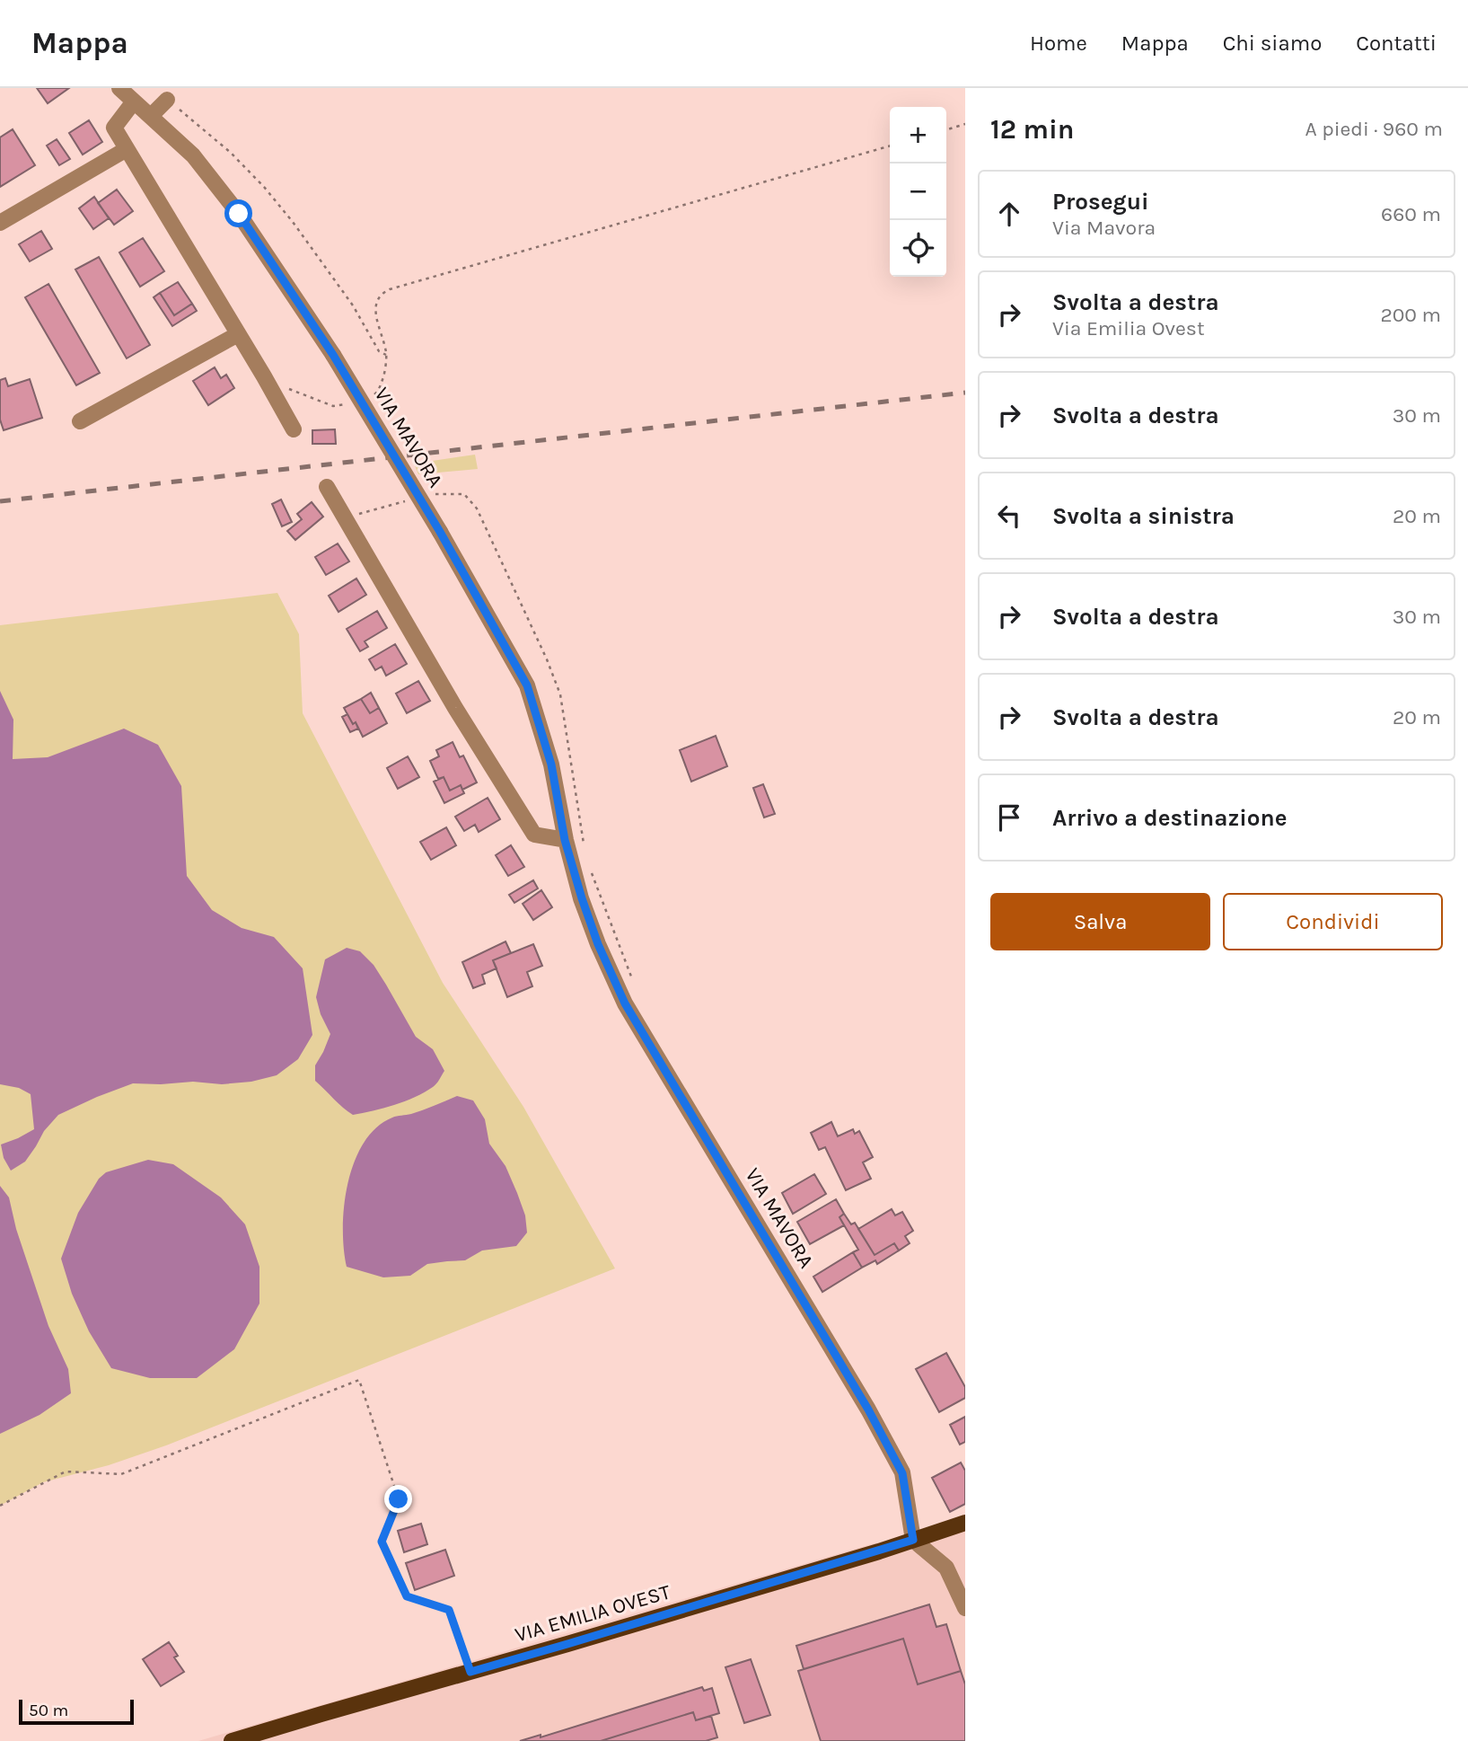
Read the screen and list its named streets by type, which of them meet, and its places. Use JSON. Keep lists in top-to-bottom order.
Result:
{
  "streets": {
    "main road": ["VIA EMILIA OVEST"],
    "street": ["VIA MAVORA"]
  },
  "crossings": [
    ["VIA MAVORA", "VIA EMILIA OVEST"]
  ],
  "scale_bar": "50 m",
  "page": {
    "header": "Mappa",
    "nav": [
      "Home",
      "Mappa",
      "Chi siamo",
      "Contatti"
    ],
    "heading": ["12 min", "A piedi · 960 m"],
    "map_buttons": ["+", "−"],
    "list": [
      ["Prosegui", "Via Mavora", "660 m"],
      ["Svolta a destra", "Via Emilia Ovest", "200 m"],
      ["Svolta a destra", "30 m"],
      ["Svolta a sinistra", "20 m"],
      ["Svolta a destra", "30 m"],
      ["Svolta a destra", "20 m"],
      "Arrivo a destinazione"
    ],
    "buttons": ["Salva", "Condividi"],
    "scale": "50 m"
  }
}
